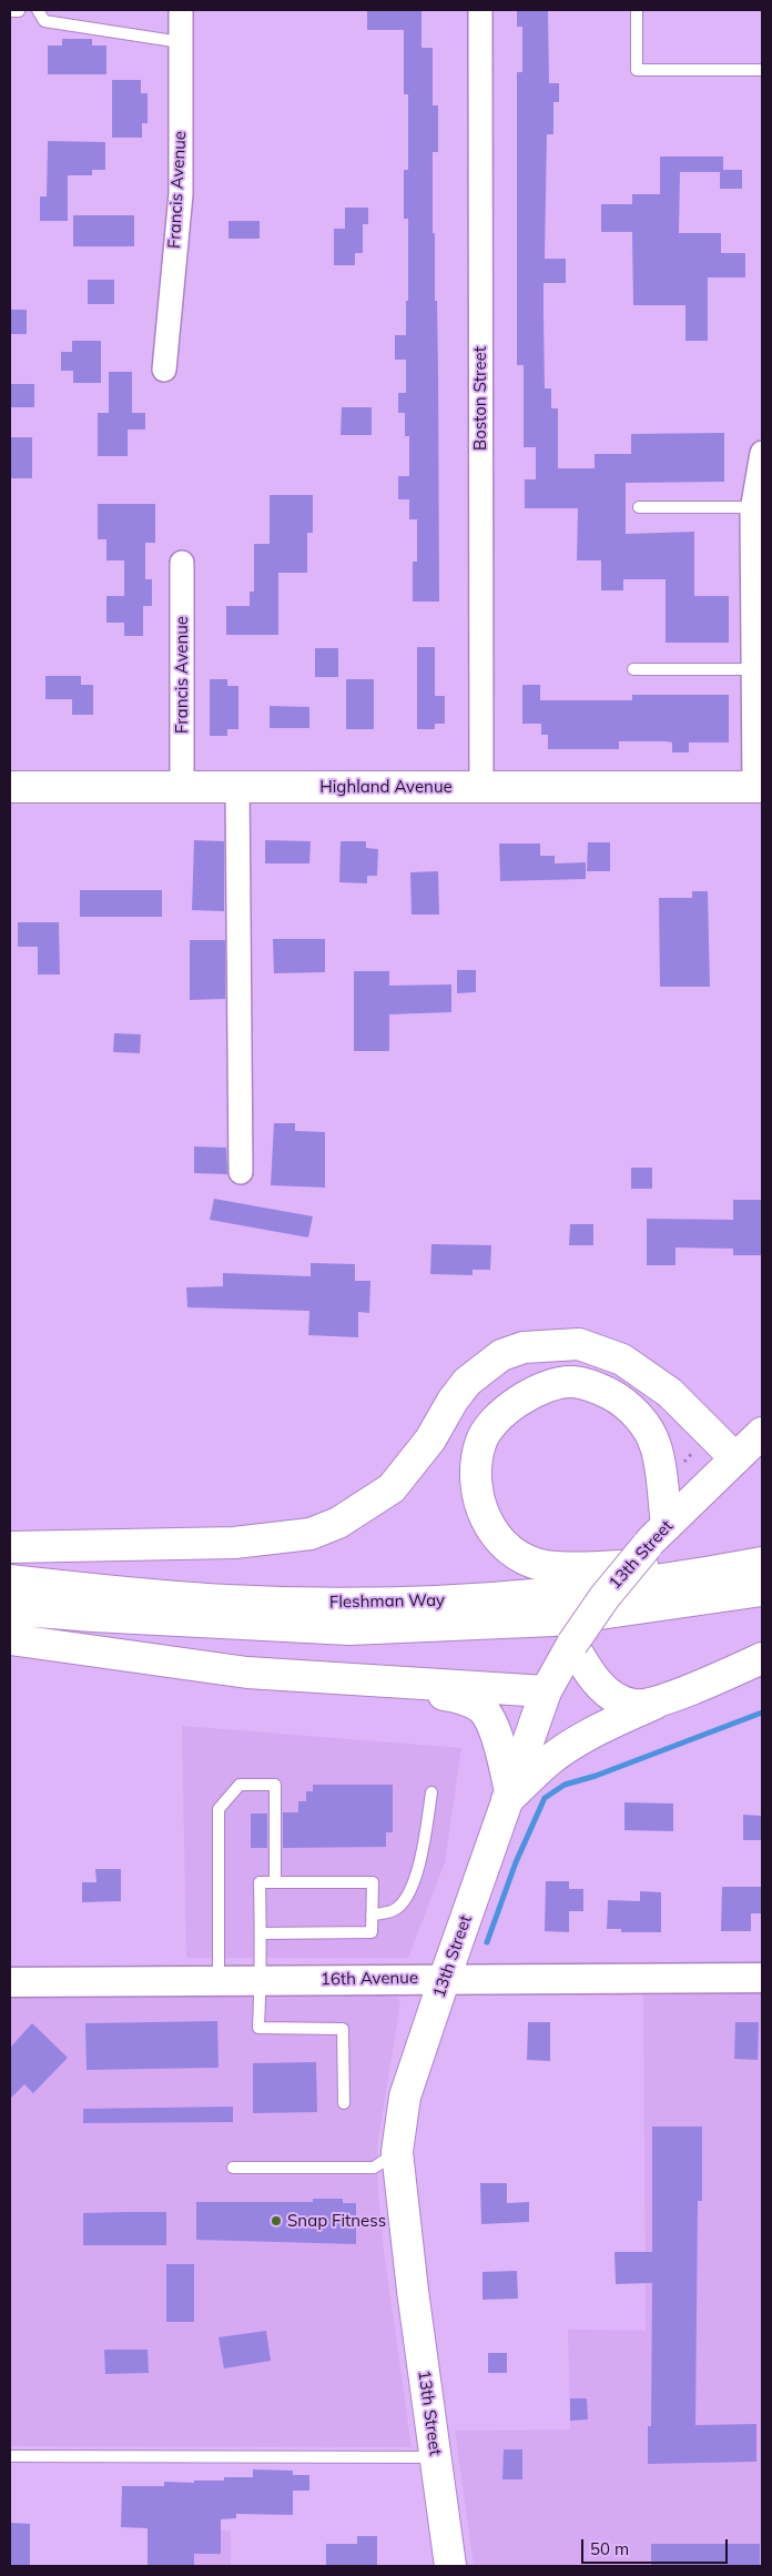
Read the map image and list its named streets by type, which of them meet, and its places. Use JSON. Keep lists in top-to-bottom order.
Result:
{
  "streets": {
    "main road": ["Highland Avenue", "13th Street", "Fleshman Way"],
    "street": ["Francis Avenue", "Boston Street", "16th Avenue"]
  },
  "crossings": [
    ["Francis Avenue", "Highland Avenue"],
    ["Boston Street", "Highland Avenue"],
    ["13th Street", "16th Avenue"]
  ],
  "places": ["Snap Fitness"],
  "scale_bar": "50 m"
}
